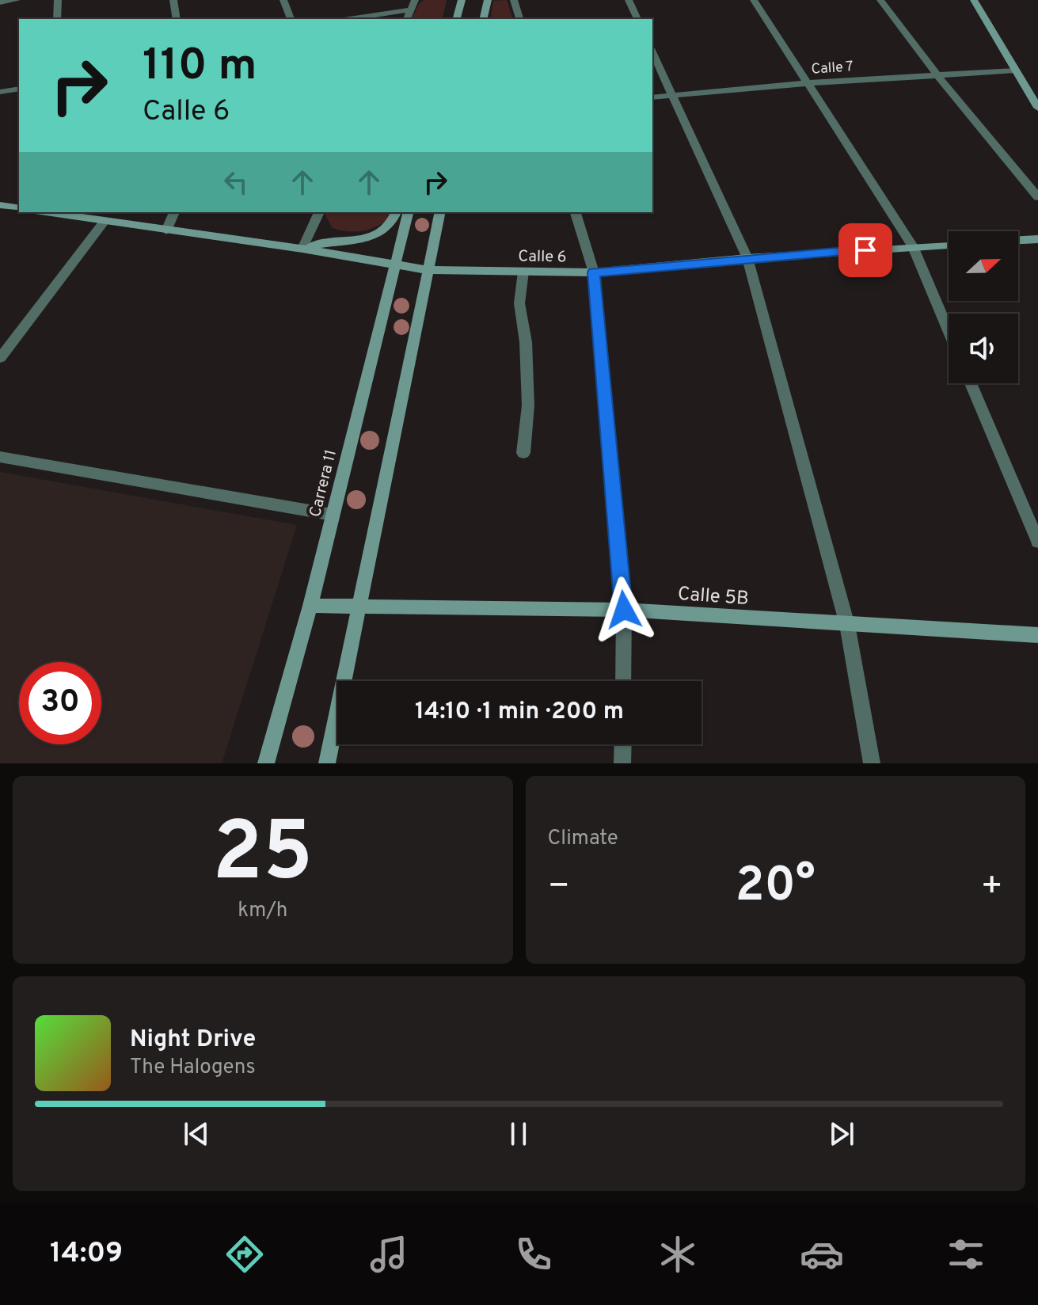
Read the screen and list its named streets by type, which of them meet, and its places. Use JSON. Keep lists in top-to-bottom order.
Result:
{
  "streets": {
    "main road": ["Calle 6", "Carrera 11", "Calle 5B"],
    "street": ["Calle 7"]
  },
  "crossings": [
    ["Calle 6", "Carrera 11"],
    ["Carrera 11", "Calle 5B"]
  ],
  "north": "right",
  "page": {
    "turn": ["110 m", "Calle 6"],
    "limit": "30",
    "trip": "14:10 · 1 min · 200 m",
    "tile": [
      ["25", "km/h"],
      "Climate"
    ],
    "heat": ["−", "20°", "+"],
    "song": ["Night Drive", "The Halogens"],
    "tabs": "14:09"
  }
}
